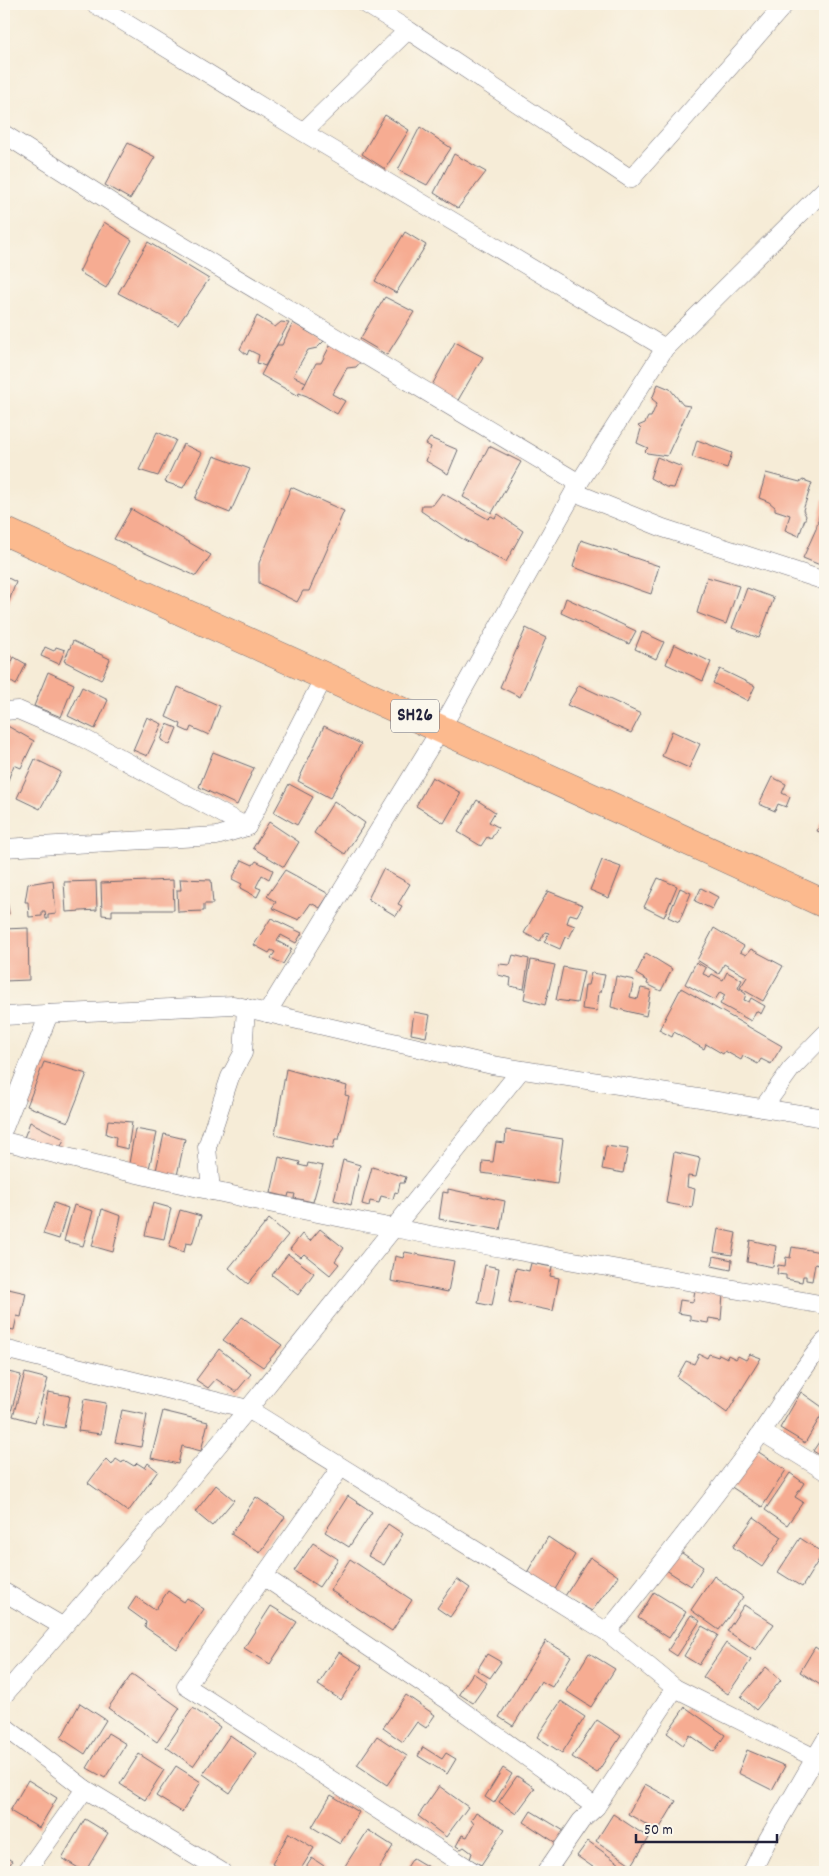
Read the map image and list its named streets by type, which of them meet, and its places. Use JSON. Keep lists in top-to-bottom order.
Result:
{
  "streets": {
    "main road": ["SH26"]
  },
  "scale_bar": "50 m"
}
